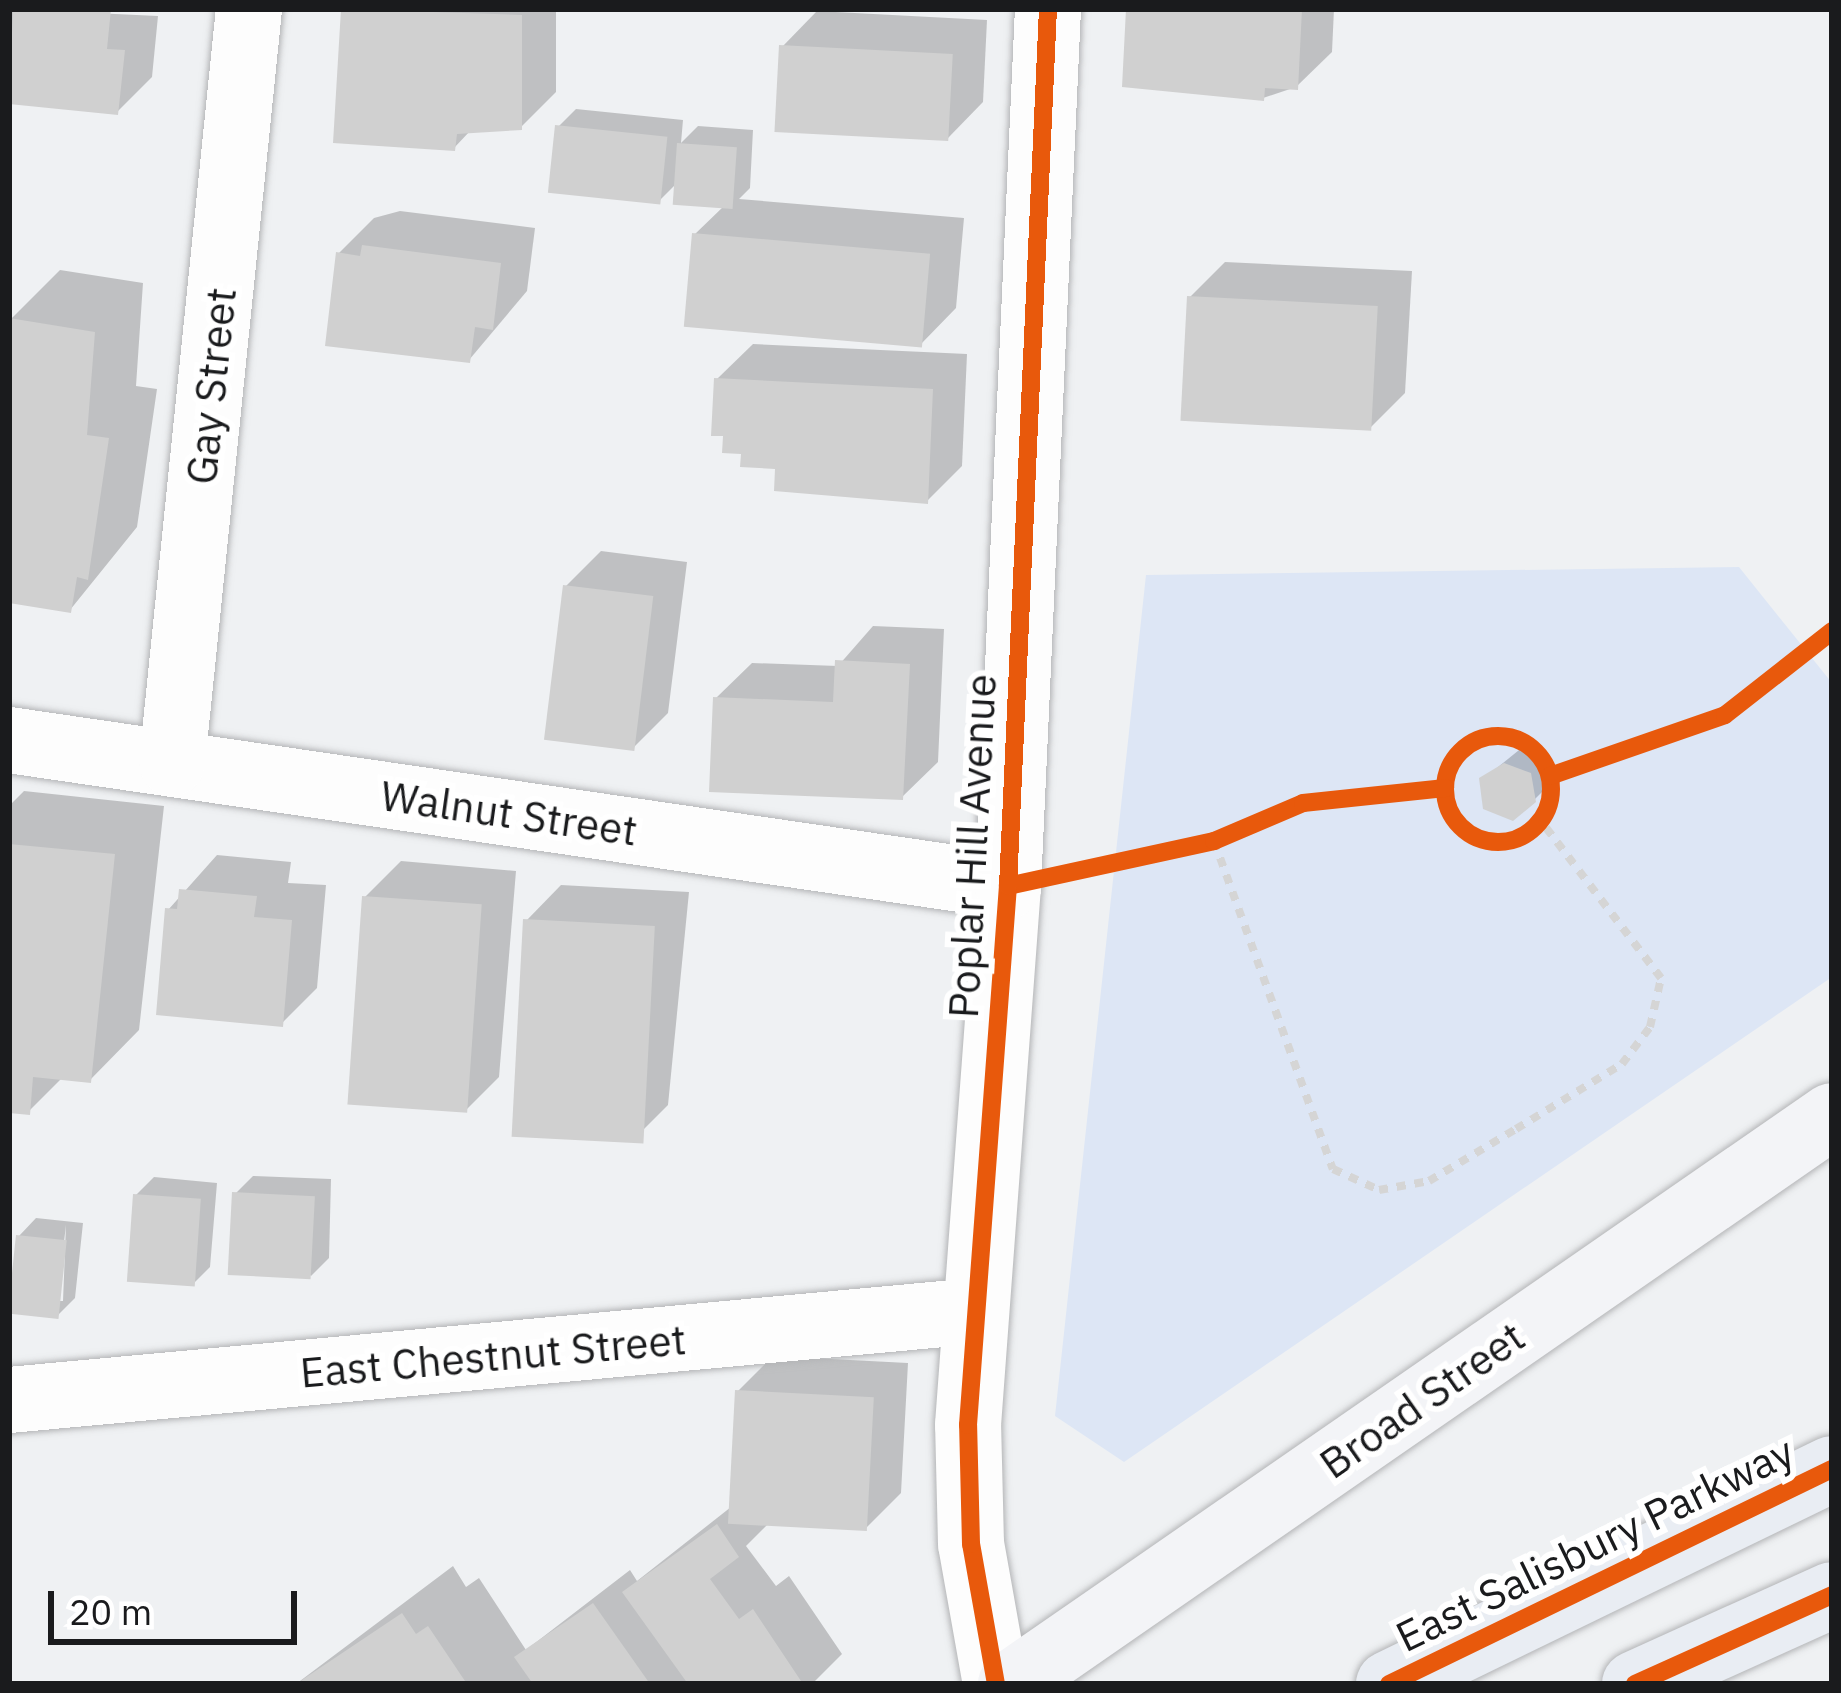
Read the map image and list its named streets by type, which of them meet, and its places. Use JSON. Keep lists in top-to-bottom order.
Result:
{
  "streets": {
    "main road": ["East Salisbury Parkway"],
    "street": [
      "Gay Street",
      "Walnut Street",
      "Poplar Hill Avenue",
      "East Chestnut Street",
      "Broad Street"
    ]
  },
  "crossings": [
    ["Gay Street", "Walnut Street"],
    ["Walnut Street", "Poplar Hill Avenue"],
    ["Poplar Hill Avenue", "East Chestnut Street"]
  ],
  "scale_bar": "20 m"
}
